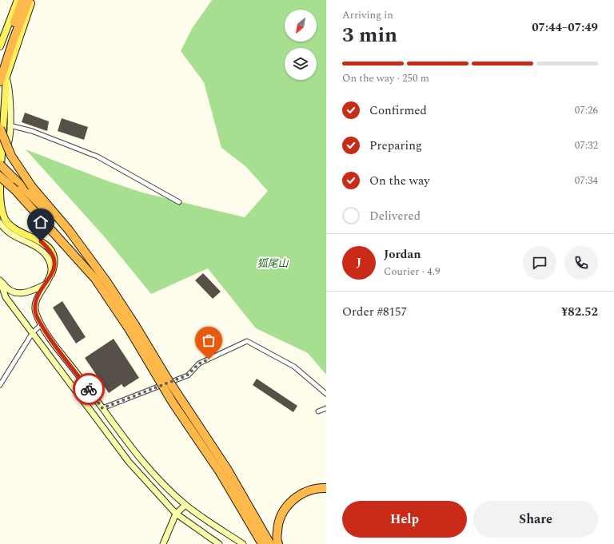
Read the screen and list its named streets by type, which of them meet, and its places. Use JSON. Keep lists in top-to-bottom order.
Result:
{
  "parks": ["狐尾山"],
  "north": "bottom left",
  "page": {
    "heading": ["3 min", "Arriving in", "07:44–07:49"],
    "panel": [
      "Jordan",
      "Courier · 4.9",
      "Order #8157",
      "¥82.52"
    ],
    "bar": "On the way · 250 m",
    "list": [
      ["Confirmed", "07:26"],
      ["Preparing", "07:32"],
      ["On the way", "07:34"],
      "Delivered"
    ],
    "round": "J",
    "buttons": ["Help", "Share"]
  }
}
